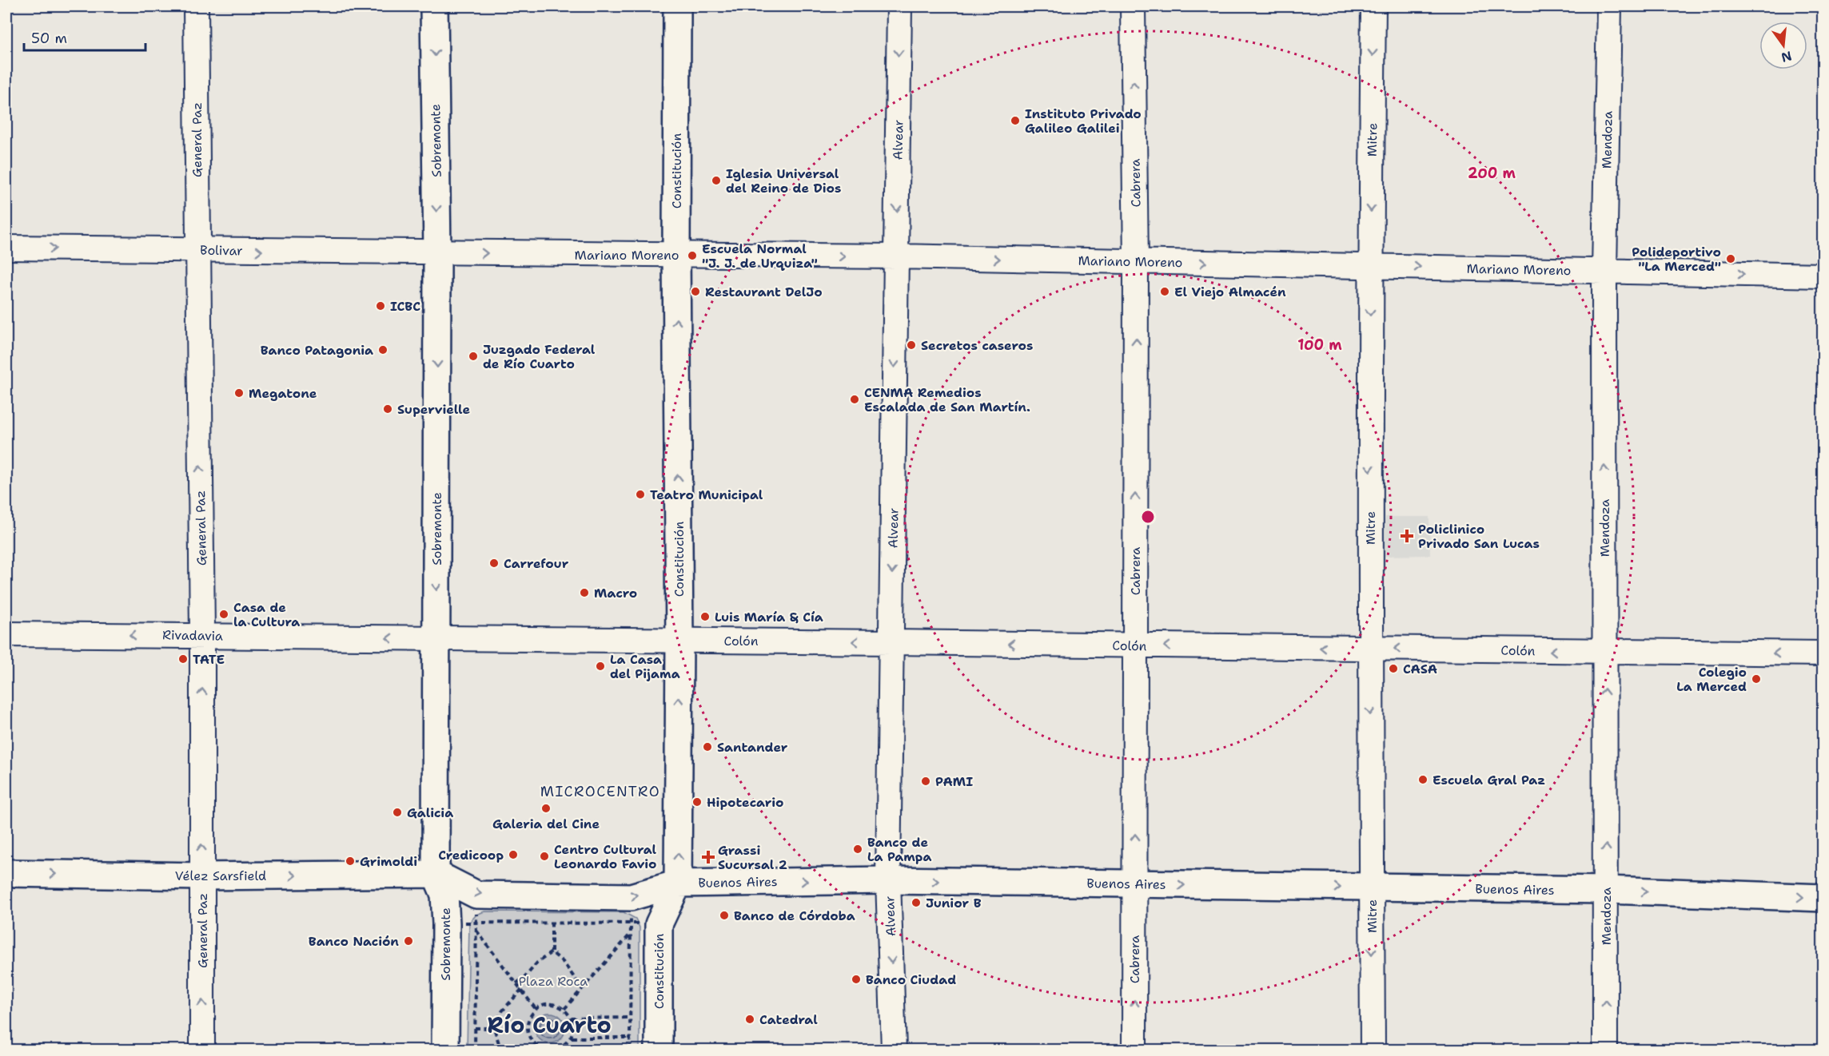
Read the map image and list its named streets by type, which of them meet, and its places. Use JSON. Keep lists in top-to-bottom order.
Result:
{
  "streets": {
    "main road": [
      "Sobremonte",
      "Constitución",
      "Vélez Sarsfield",
      "Buenos Aires"
    ],
    "street": [
      "General Paz",
      "Alvear",
      "Mitre",
      "Mendoza",
      "Cabrera",
      "Bolivar",
      "Mariano Moreno",
      "Rivadavia",
      "Colón"
    ]
  },
  "crossings": [
    ["General Paz", "Bolivar"],
    ["General Paz", "Rivadavia"],
    ["General Paz", "Vélez Sarsfield"],
    ["Alvear", "Mariano Moreno"],
    ["Alvear", "Colón"],
    ["Alvear", "Buenos Aires"],
    ["Mitre", "Mariano Moreno"],
    ["Mitre", "Colón"],
    ["Mitre", "Buenos Aires"],
    ["Mendoza", "Mariano Moreno"],
    ["Mendoza", "Colón"],
    ["Mendoza", "Buenos Aires"],
    ["Sobremonte", "Bolivar"],
    ["Sobremonte", "Mariano Moreno"],
    ["Sobremonte", "Rivadavia"],
    ["Sobremonte", "Colón"],
    ["Sobremonte", "Vélez Sarsfield"],
    ["Sobremonte", "Buenos Aires"],
    ["Constitución", "Mariano Moreno"],
    ["Constitución", "Colón"],
    ["Constitución", "Buenos Aires"],
    ["Cabrera", "Mariano Moreno"],
    ["Cabrera", "Colón"],
    ["Cabrera", "Buenos Aires"],
    ["Bolivar", "Mariano Moreno"],
    ["Rivadavia", "Colón"],
    ["Vélez Sarsfield", "Buenos Aires"]
  ],
  "one_way": [
    "General Paz",
    "Alvear",
    "Mitre",
    "Mendoza",
    "Sobremonte",
    "Constitución",
    "Cabrera",
    "Bolivar",
    "Mariano Moreno",
    "Rivadavia",
    "Colón",
    "Vélez Sarsfield",
    "Buenos Aires"
  ],
  "districts": ["MICROCENTRO", "Río Cuarto"],
  "parks": ["Plaza Roca"],
  "places": {
    "other": [
      "Instituto Privado Galileo Galilei",
      "Iglesia Universal del Reino de Dios",
      "Escuela Normal \"J. J. de Urquiza\"",
      "Polideportivo \"La Merced\"",
      "Restaurant DelJo",
      "El Viejo Almacén",
      "ICBC",
      "Secretos caseros",
      "Banco Patagonia",
      "Juzgado Federal de Río Cuarto",
      "Megatone",
      "CENMA Remedios Escalada de San Martín.",
      "Supervielle",
      "Teatro Municipal",
      "Carrefour",
      "Macro",
      "Casa de la Cultura",
      "Luis María & Cía",
      "TATE",
      "La Casa del Pijama",
      "CASA",
      "Colegio La Merced",
      "Santander",
      "Escuela Gral Paz",
      "PAMI",
      "Hipotecario",
      "Galeria del Cine",
      "Galicia",
      "Banco de La Pampa",
      "Credicoop",
      "Centro Cultural Leonardo Favio",
      "Grimoldi",
      "Junior B",
      "Banco de Córdoba",
      "Banco Nación",
      "Banco Ciudad",
      "Catedral"
    ],
    "health": ["Policlinico Privado San Lucas", "Grassi Sucursal 2"]
  },
  "scale_bar": "50 m",
  "north": "bottom",
  "rings": ["200 m", "100 m"]
}
